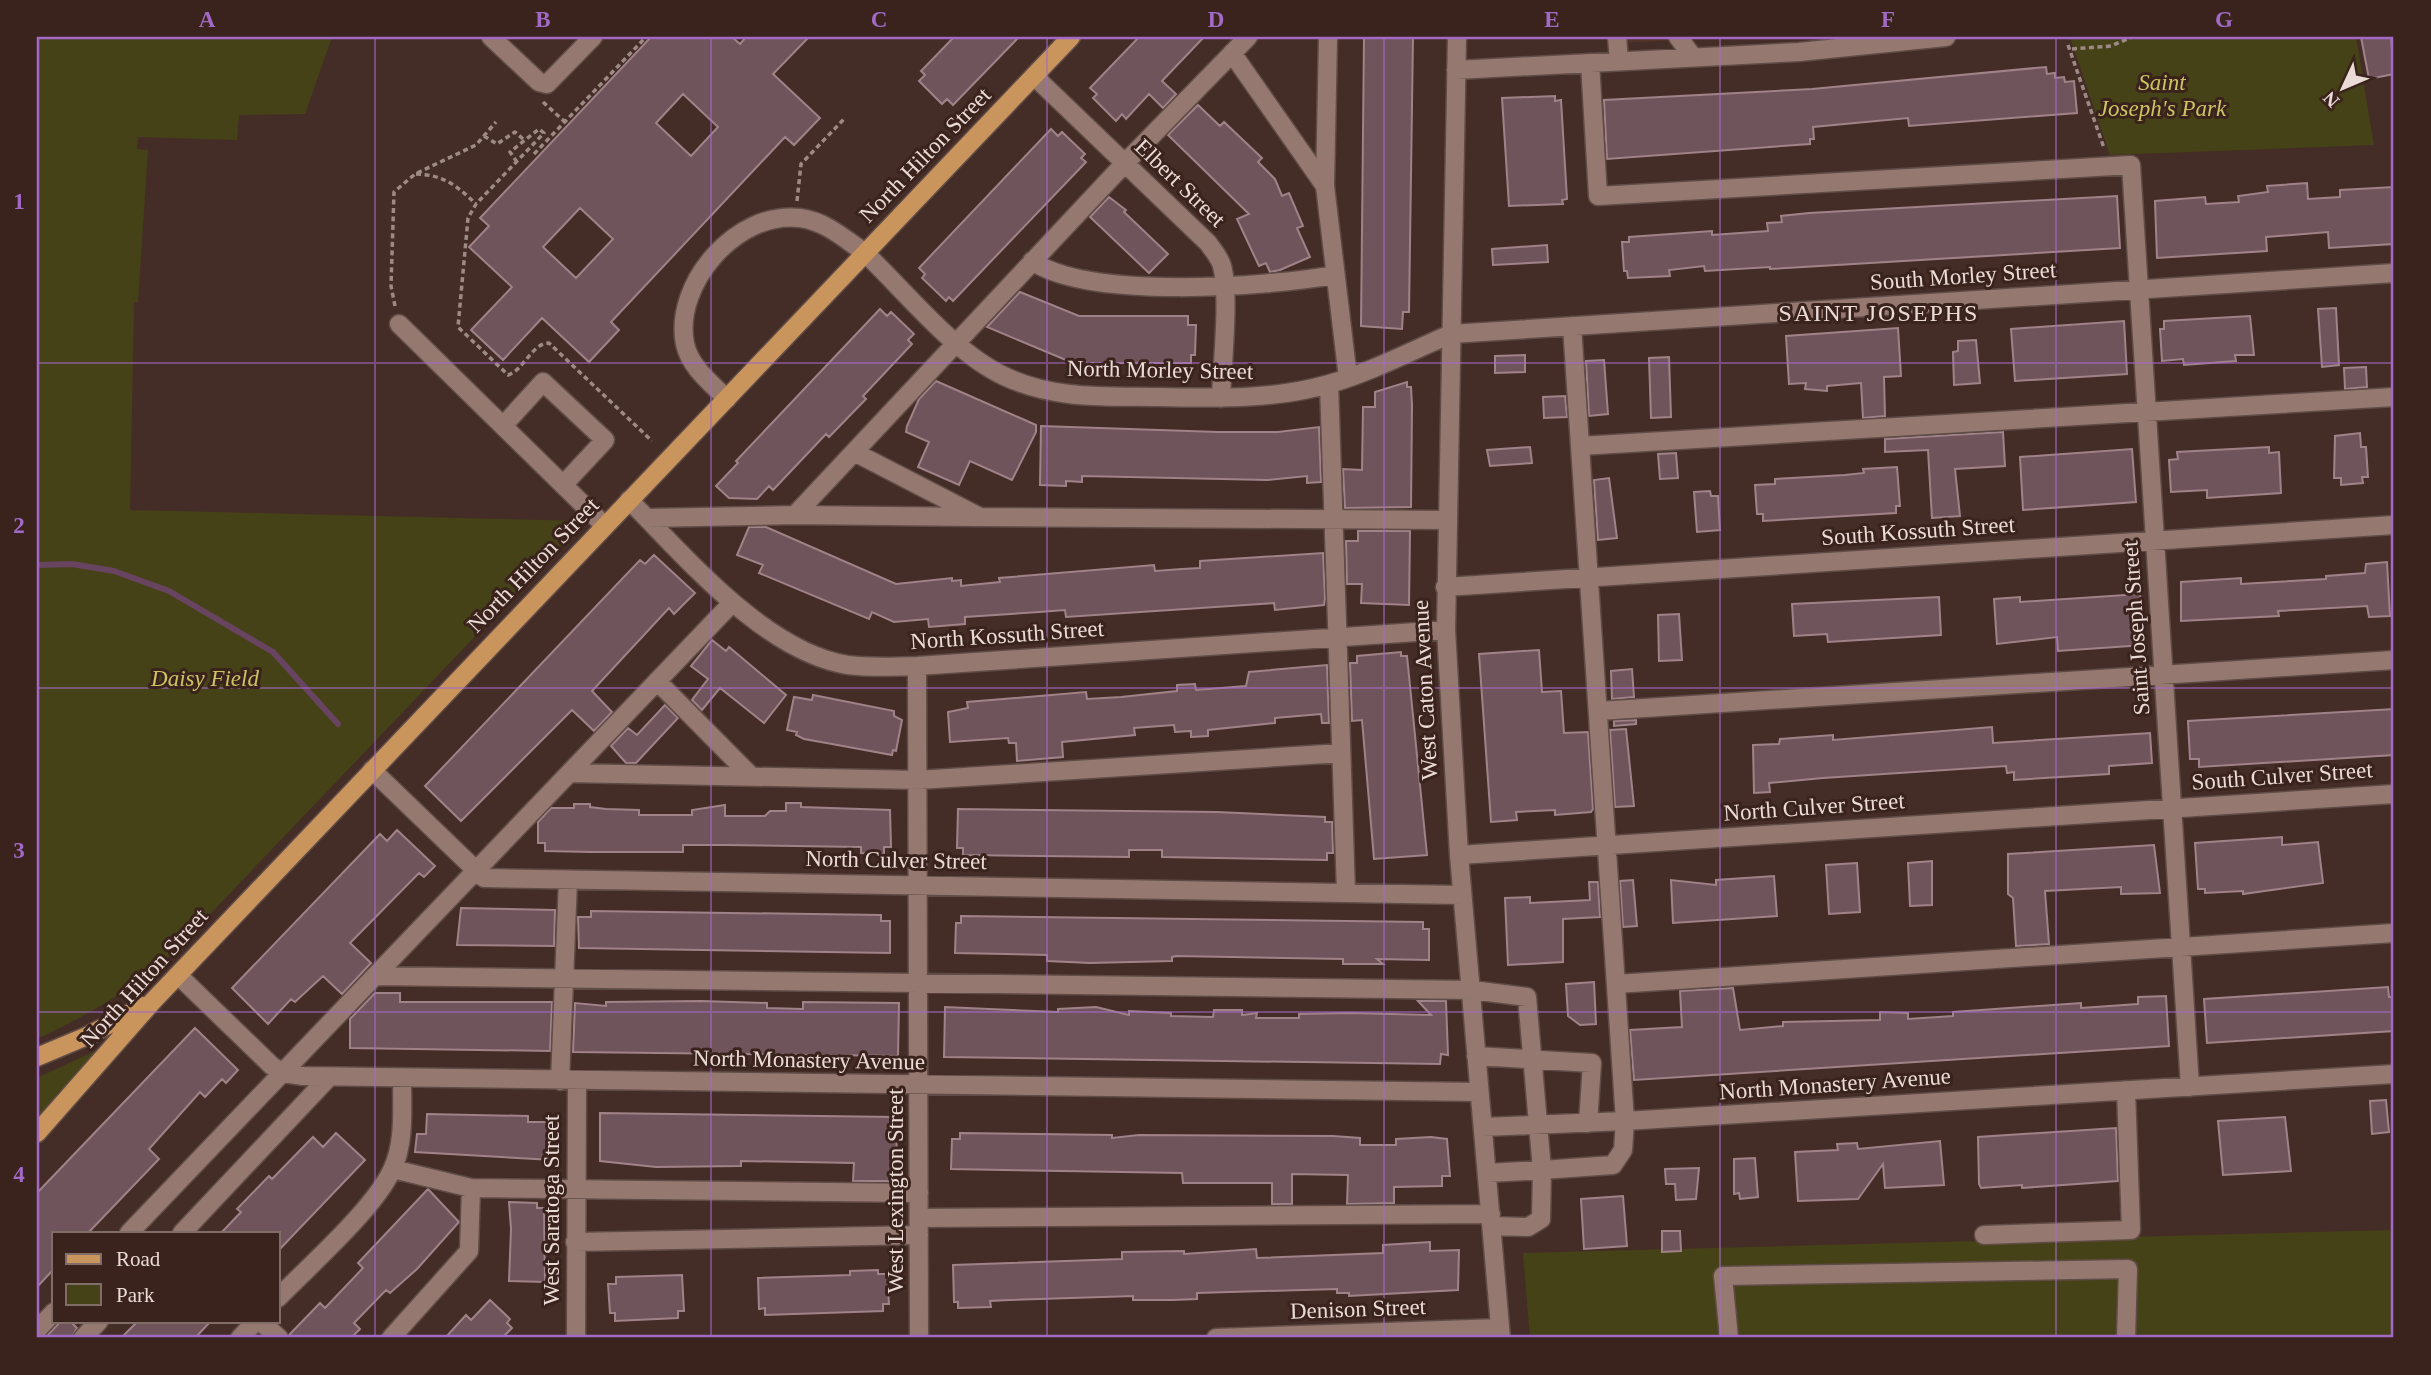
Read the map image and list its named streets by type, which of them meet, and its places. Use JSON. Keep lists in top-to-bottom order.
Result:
{
  "streets": {
    "main road": ["North Hilton Street"],
    "street": [
      "Elbert Street",
      "South Morley Street",
      "North Morley Street",
      "South Kossuth Street",
      "Saint Joseph Street",
      "North Kossuth Street",
      "West Caton Avenue",
      "South Culver Street",
      "North Culver Street",
      "North Monastery Avenue",
      "West Lexington Street",
      "West Saratoga Street",
      "Denison Street"
    ]
  },
  "crossings": [
    ["North Hilton Street", "Elbert Street"],
    ["North Hilton Street", "North Morley Street"],
    ["North Hilton Street", "North Kossuth Street"],
    ["Elbert Street", "North Morley Street"],
    ["South Morley Street", "North Morley Street"],
    ["South Morley Street", "Saint Joseph Street"],
    ["South Morley Street", "West Caton Avenue"],
    ["North Morley Street", "West Caton Avenue"],
    ["South Kossuth Street", "Saint Joseph Street"],
    ["South Kossuth Street", "West Caton Avenue"],
    ["Saint Joseph Street", "South Culver Street"],
    ["Saint Joseph Street", "North Culver Street"],
    ["Saint Joseph Street", "North Monastery Avenue"],
    ["North Kossuth Street", "West Caton Avenue"],
    ["North Kossuth Street", "West Lexington Street"],
    ["West Caton Avenue", "North Culver Street"],
    ["West Caton Avenue", "North Monastery Avenue"],
    ["West Caton Avenue", "Denison Street"],
    ["South Culver Street", "North Culver Street"],
    ["North Culver Street", "West Lexington Street"],
    ["North Culver Street", "West Saratoga Street"],
    ["North Monastery Avenue", "West Lexington Street"],
    ["North Monastery Avenue", "West Saratoga Street"]
  ],
  "districts": ["SAINT JOSEPHS"],
  "parks": ["Saint Joseph's Park", "Daisy Field"],
  "legend": ["Road", "Park"],
  "north": "bottom left",
  "grid": {
    "columns": [
      "A",
      "B",
      "C",
      "D",
      "E",
      "F",
      "G"
    ],
    "rows": [
      "1",
      "2",
      "3",
      "4"
    ]
  }
}
